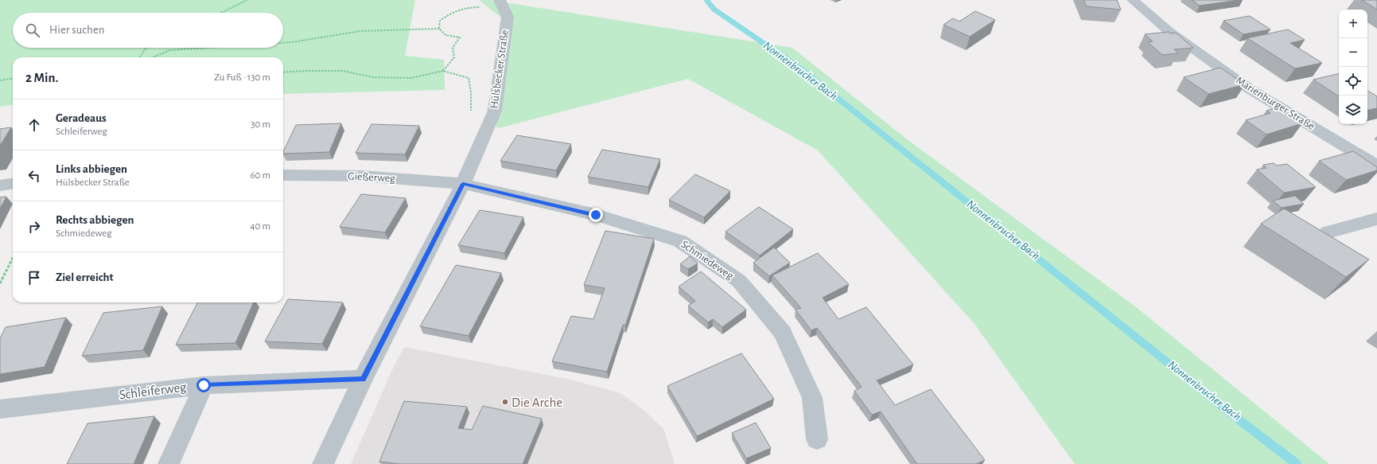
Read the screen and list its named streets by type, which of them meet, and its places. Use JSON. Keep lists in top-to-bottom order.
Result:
{
  "streets": {
    "street": [
      "Hülsbecker Straße",
      "Marienburger Straße",
      "Gießerweg",
      "Schmiedeweg",
      "Schleiferweg"
    ]
  },
  "crossings": [
    ["Hülsbecker Straße", "Gießerweg"],
    ["Hülsbecker Straße", "Schmiedeweg"],
    ["Hülsbecker Straße", "Schleiferweg"],
    ["Gießerweg", "Schmiedeweg"]
  ],
  "water": ["Nonnenbrucher Bach"],
  "places": ["Die Arche"],
  "page": {
    "map_buttons": ["+", "−"],
    "search": "Hier suchen",
    "heading": ["2 Min.", "Zu Fuß · 130 m"],
    "list": [
      ["Geradeaus", "Schleiferweg", "30 m"],
      ["Links abbiegen", "Hülsbecker Straße", "60 m"],
      ["Rechts abbiegen", "Schmiedeweg", "40 m"],
      "Ziel erreicht"
    ]
  }
}
